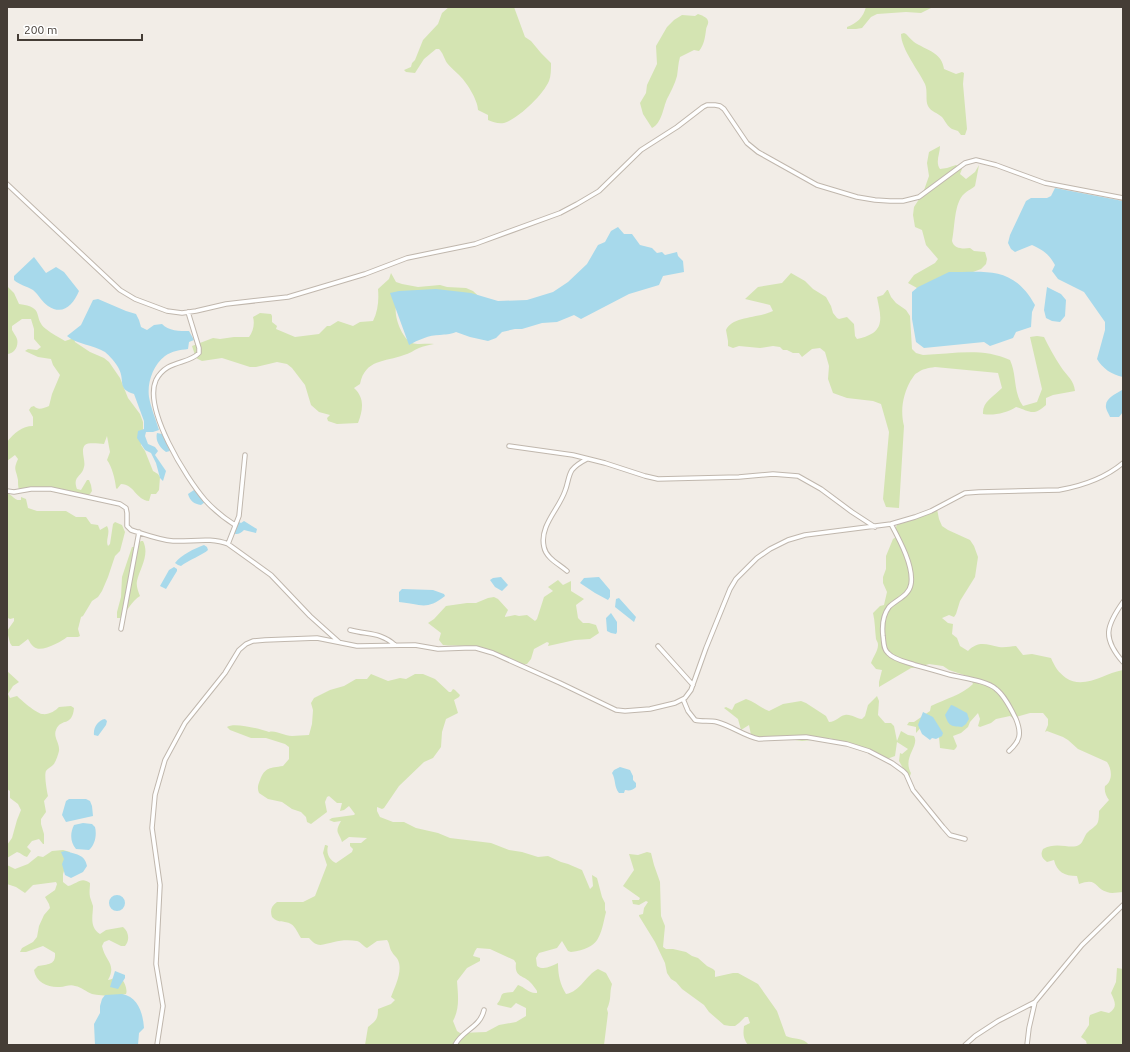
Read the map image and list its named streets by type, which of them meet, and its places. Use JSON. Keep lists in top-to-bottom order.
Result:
{
  "scale_bar": "200 m"
}
